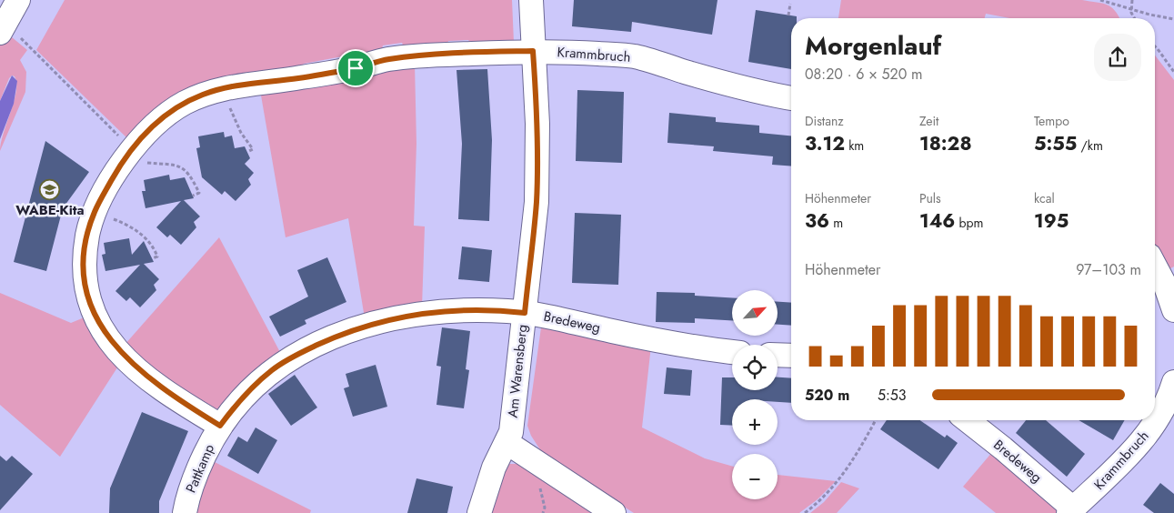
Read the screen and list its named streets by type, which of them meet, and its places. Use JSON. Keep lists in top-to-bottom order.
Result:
{
  "streets": {
    "street": [
      "Krammbruch",
      "Bredeweg",
      "Am Warensberg",
      "Pattkamp"
    ]
  },
  "crossings": [
    ["Krammbruch", "Bredeweg"],
    ["Krammbruch", "Am Warensberg"],
    ["Krammbruch", "Pattkamp"],
    ["Bredeweg", "Am Warensberg"],
    ["Bredeweg", "Pattkamp"]
  ],
  "places": {
    "school or university": ["WABE-Kita"]
  },
  "north": "top right",
  "page": {
    "heading": ["Morgenlauf", "08:20 · 6 × 520 m"],
    "stats": [
      ["Distanz", "3.12 km"],
      ["Zeit", "18:28"],
      ["Tempo", "5:55 /km"],
      ["Höhenmeter", "36 m"],
      ["Puls", "146 bpm"],
      ["kcal", "195"]
    ],
    "chart": ["Höhenmeter", "97–103 m"],
    "map_buttons": ["+", "−"],
    "list": [
      {
        "name": "520 m",
        "note": "5:53"
      }
    ]
  }
}
